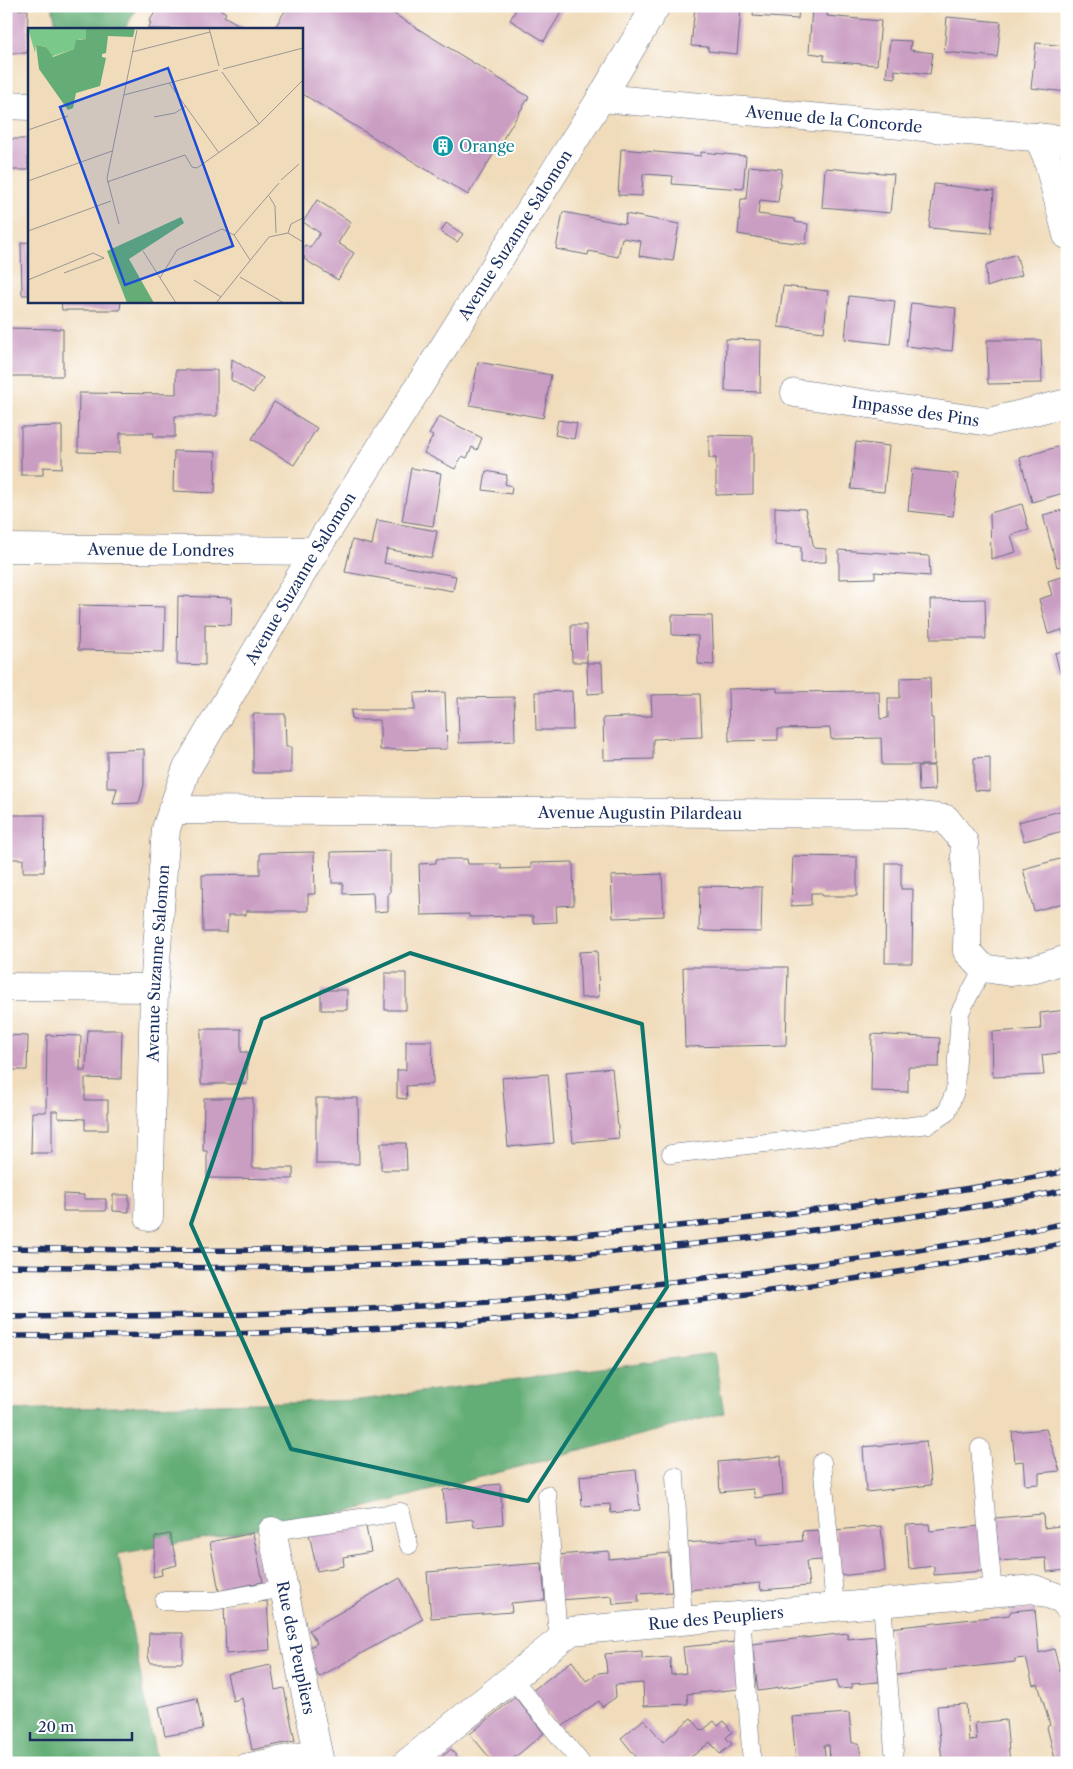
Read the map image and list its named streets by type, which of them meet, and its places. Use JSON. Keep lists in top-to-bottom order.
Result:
{
  "streets": {
    "street": [
      "Avenue de la Concorde",
      "Avenue Suzanne Salomon",
      "Impasse des Pins",
      "Avenue de Londres",
      "Avenue Augustin Pilardeau",
      "Rue des Peupliers"
    ]
  },
  "crossings": [
    ["Avenue de la Concorde", "Avenue Suzanne Salomon"],
    ["Avenue Suzanne Salomon", "Avenue de Londres"],
    ["Avenue Suzanne Salomon", "Avenue Augustin Pilardeau"]
  ],
  "places": {
    "building": ["Orange"]
  },
  "scale_bar": "20 m"
}
